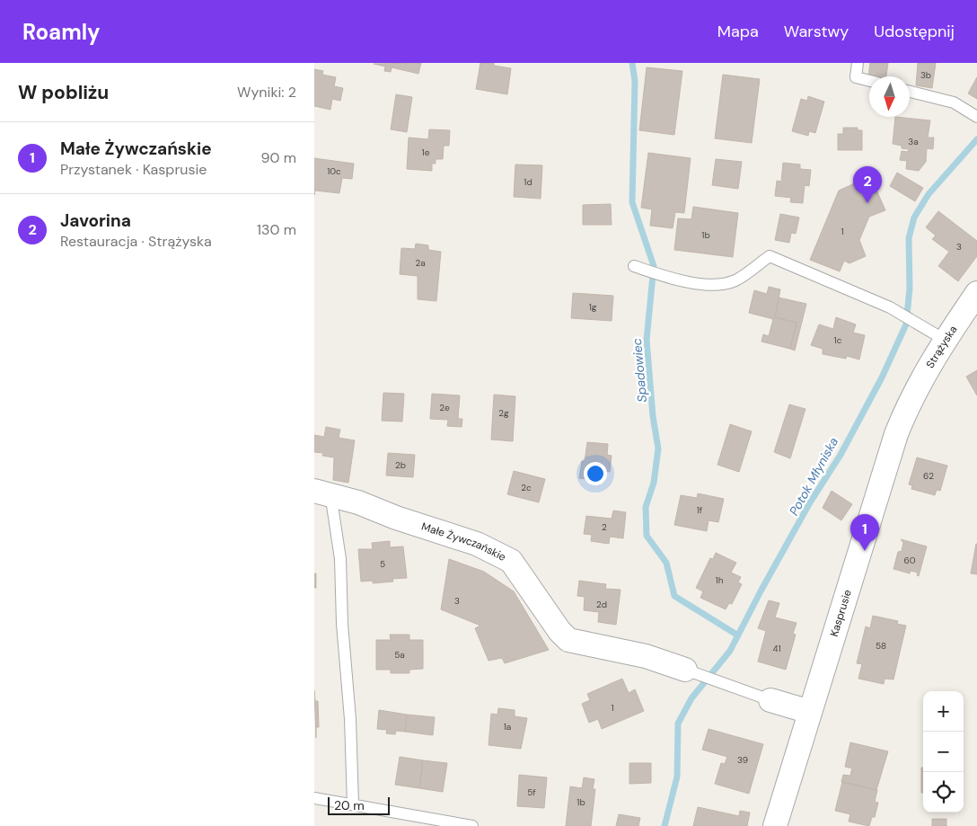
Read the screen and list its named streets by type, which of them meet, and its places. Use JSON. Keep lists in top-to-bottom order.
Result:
{
  "streets": {
    "street": ["Strążyska", "Małe Żywczańskie", "Kasprusie"]
  },
  "crossings": [
    ["Strążyska", "Kasprusie"],
    ["Małe Żywczańskie", "Kasprusie"]
  ],
  "water": ["Spadowiec", "Potok Młyniska"],
  "house_numbers": [
    "3b",
    "3a",
    "1e",
    "10c",
    "1d",
    "1",
    "1b",
    "3",
    "2a",
    "1g",
    "1c",
    "2e",
    "2g",
    "2b",
    "62",
    "2c",
    "1f",
    "2",
    "60",
    "5",
    "1h",
    "3",
    "2d",
    "58",
    "41",
    "5a",
    "1",
    "1a",
    "39",
    "5f",
    "1b"
  ],
  "scale_bar": "20 m",
  "north": "bottom",
  "page": {
    "header": "Roamly",
    "nav": ["Mapa", "Warstwy", "Udostępnij"],
    "heading": ["W pobliżu", "Wyniki: 2"],
    "list": [
      {
        "mark": "1",
        "name": "Małe Żywczańskie",
        "note": "Przystanek · Kasprusie",
        "value": "90 m"
      },
      {
        "mark": "2",
        "name": "Javorina",
        "note": "Restauracja · Strążyska",
        "value": "130 m"
      }
    ],
    "pins": ["2", "1"],
    "map_buttons": ["+", "−"],
    "scale": "20 m"
  }
}
